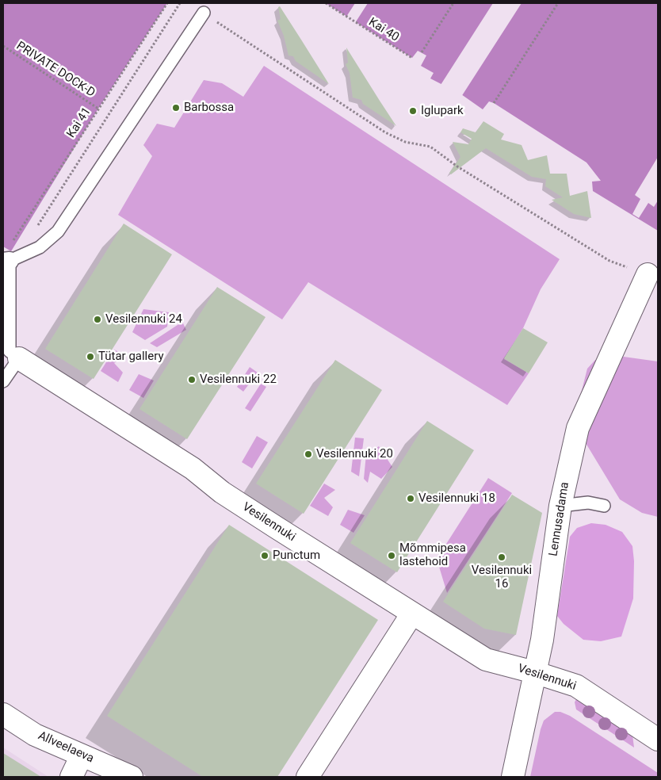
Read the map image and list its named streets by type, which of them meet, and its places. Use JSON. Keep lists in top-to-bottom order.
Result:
{
  "streets": {
    "street": ["Lennusadama", "Vesilennuki", "Allveelaeva"],
    "path": ["Kai 40", "PRIVATE DOCK-D", "Kai 41"]
  },
  "crossings": [
    ["PRIVATE DOCK-D", "Kai 41"],
    ["Kai 41", "Vesilennuki"],
    ["Lennusadama", "Vesilennuki"]
  ],
  "places": [
    "Barbossa",
    "Iglupark",
    "Vesilennuki 24",
    "Tütar gallery",
    "Vesilennuki 22",
    "Vesilennuki 20",
    "Vesilennuki 18",
    "Punctum",
    "Mõmmipesa lastehoid",
    "Vesilennuki 16"
  ]
}
